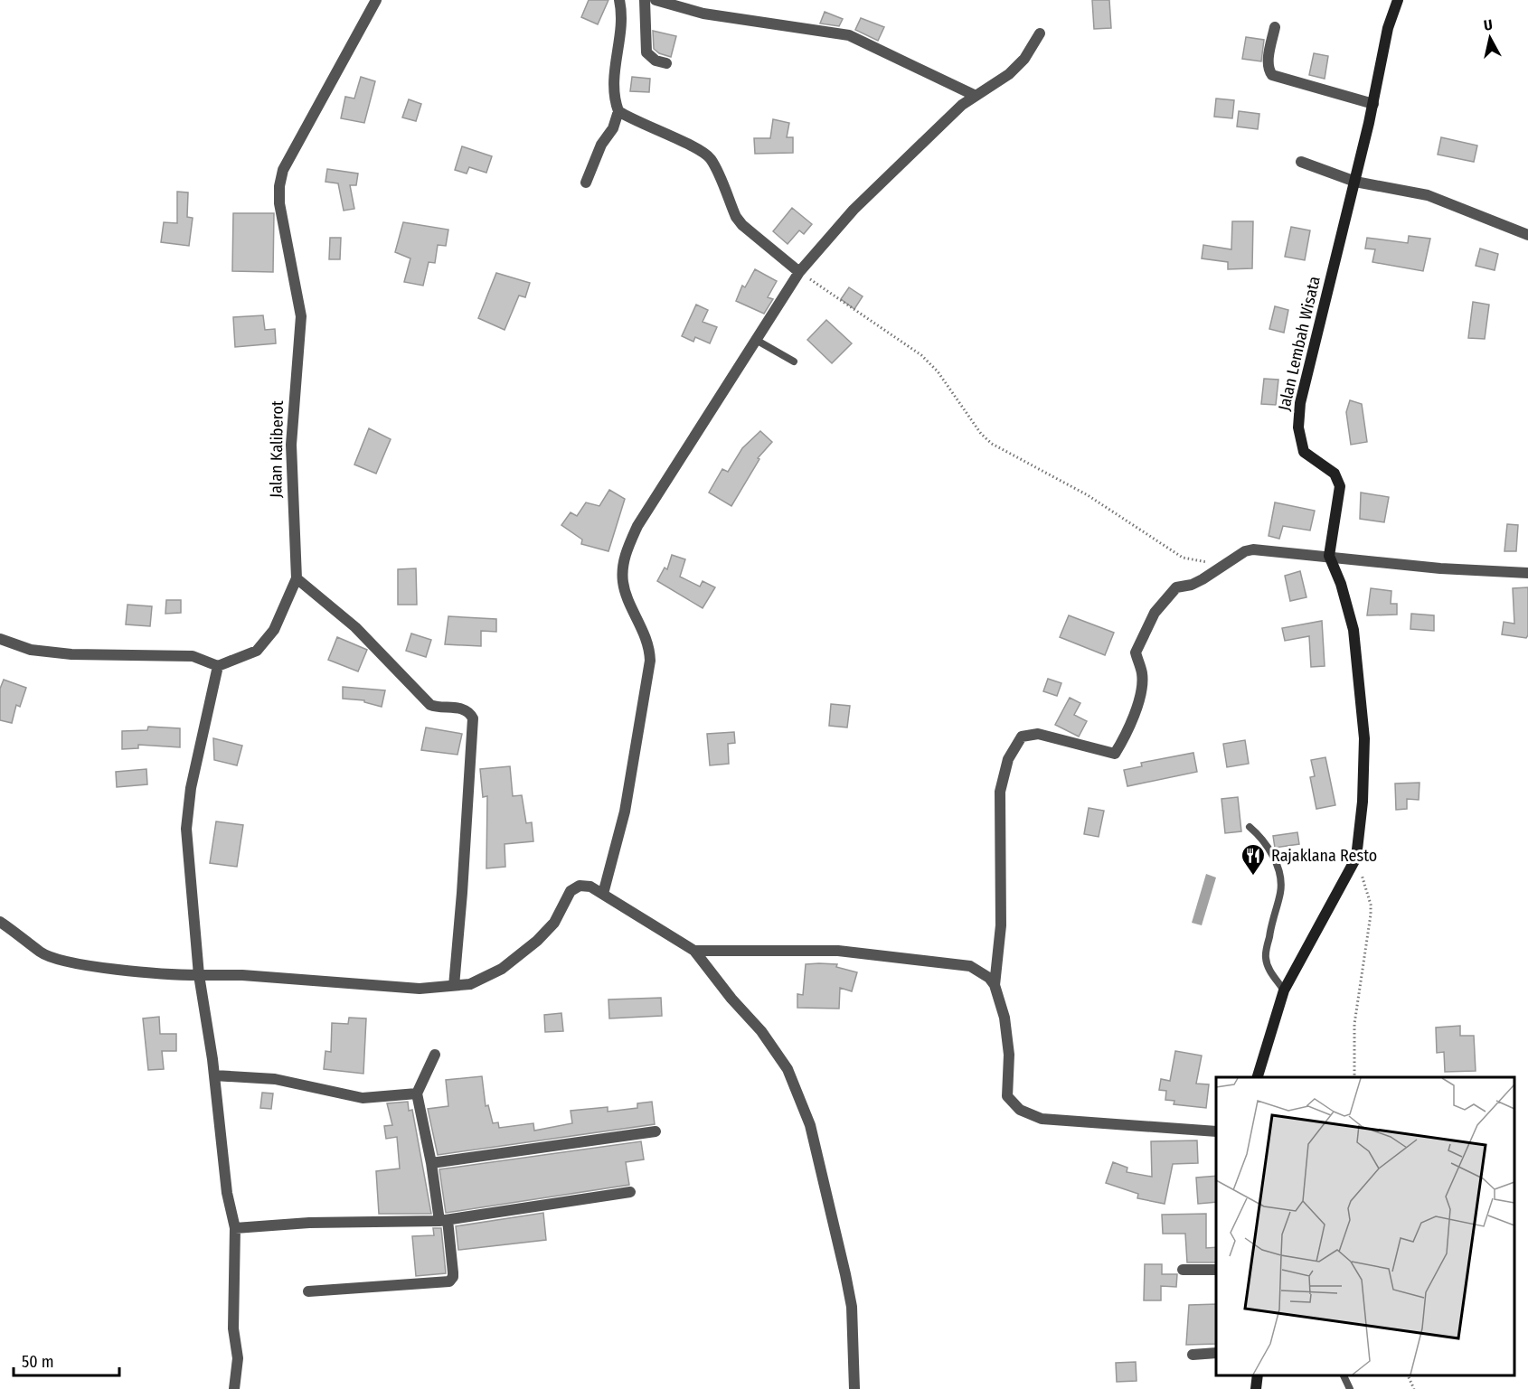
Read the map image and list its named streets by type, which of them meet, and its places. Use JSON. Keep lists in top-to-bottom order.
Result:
{
  "streets": {
    "street": ["Jalan Lembah Wisata", "Jalan Kaliberot"]
  },
  "places": {
    "restaurant": ["Rajaklana Resto"]
  },
  "scale_bar": "50 m",
  "north": "top"
}
